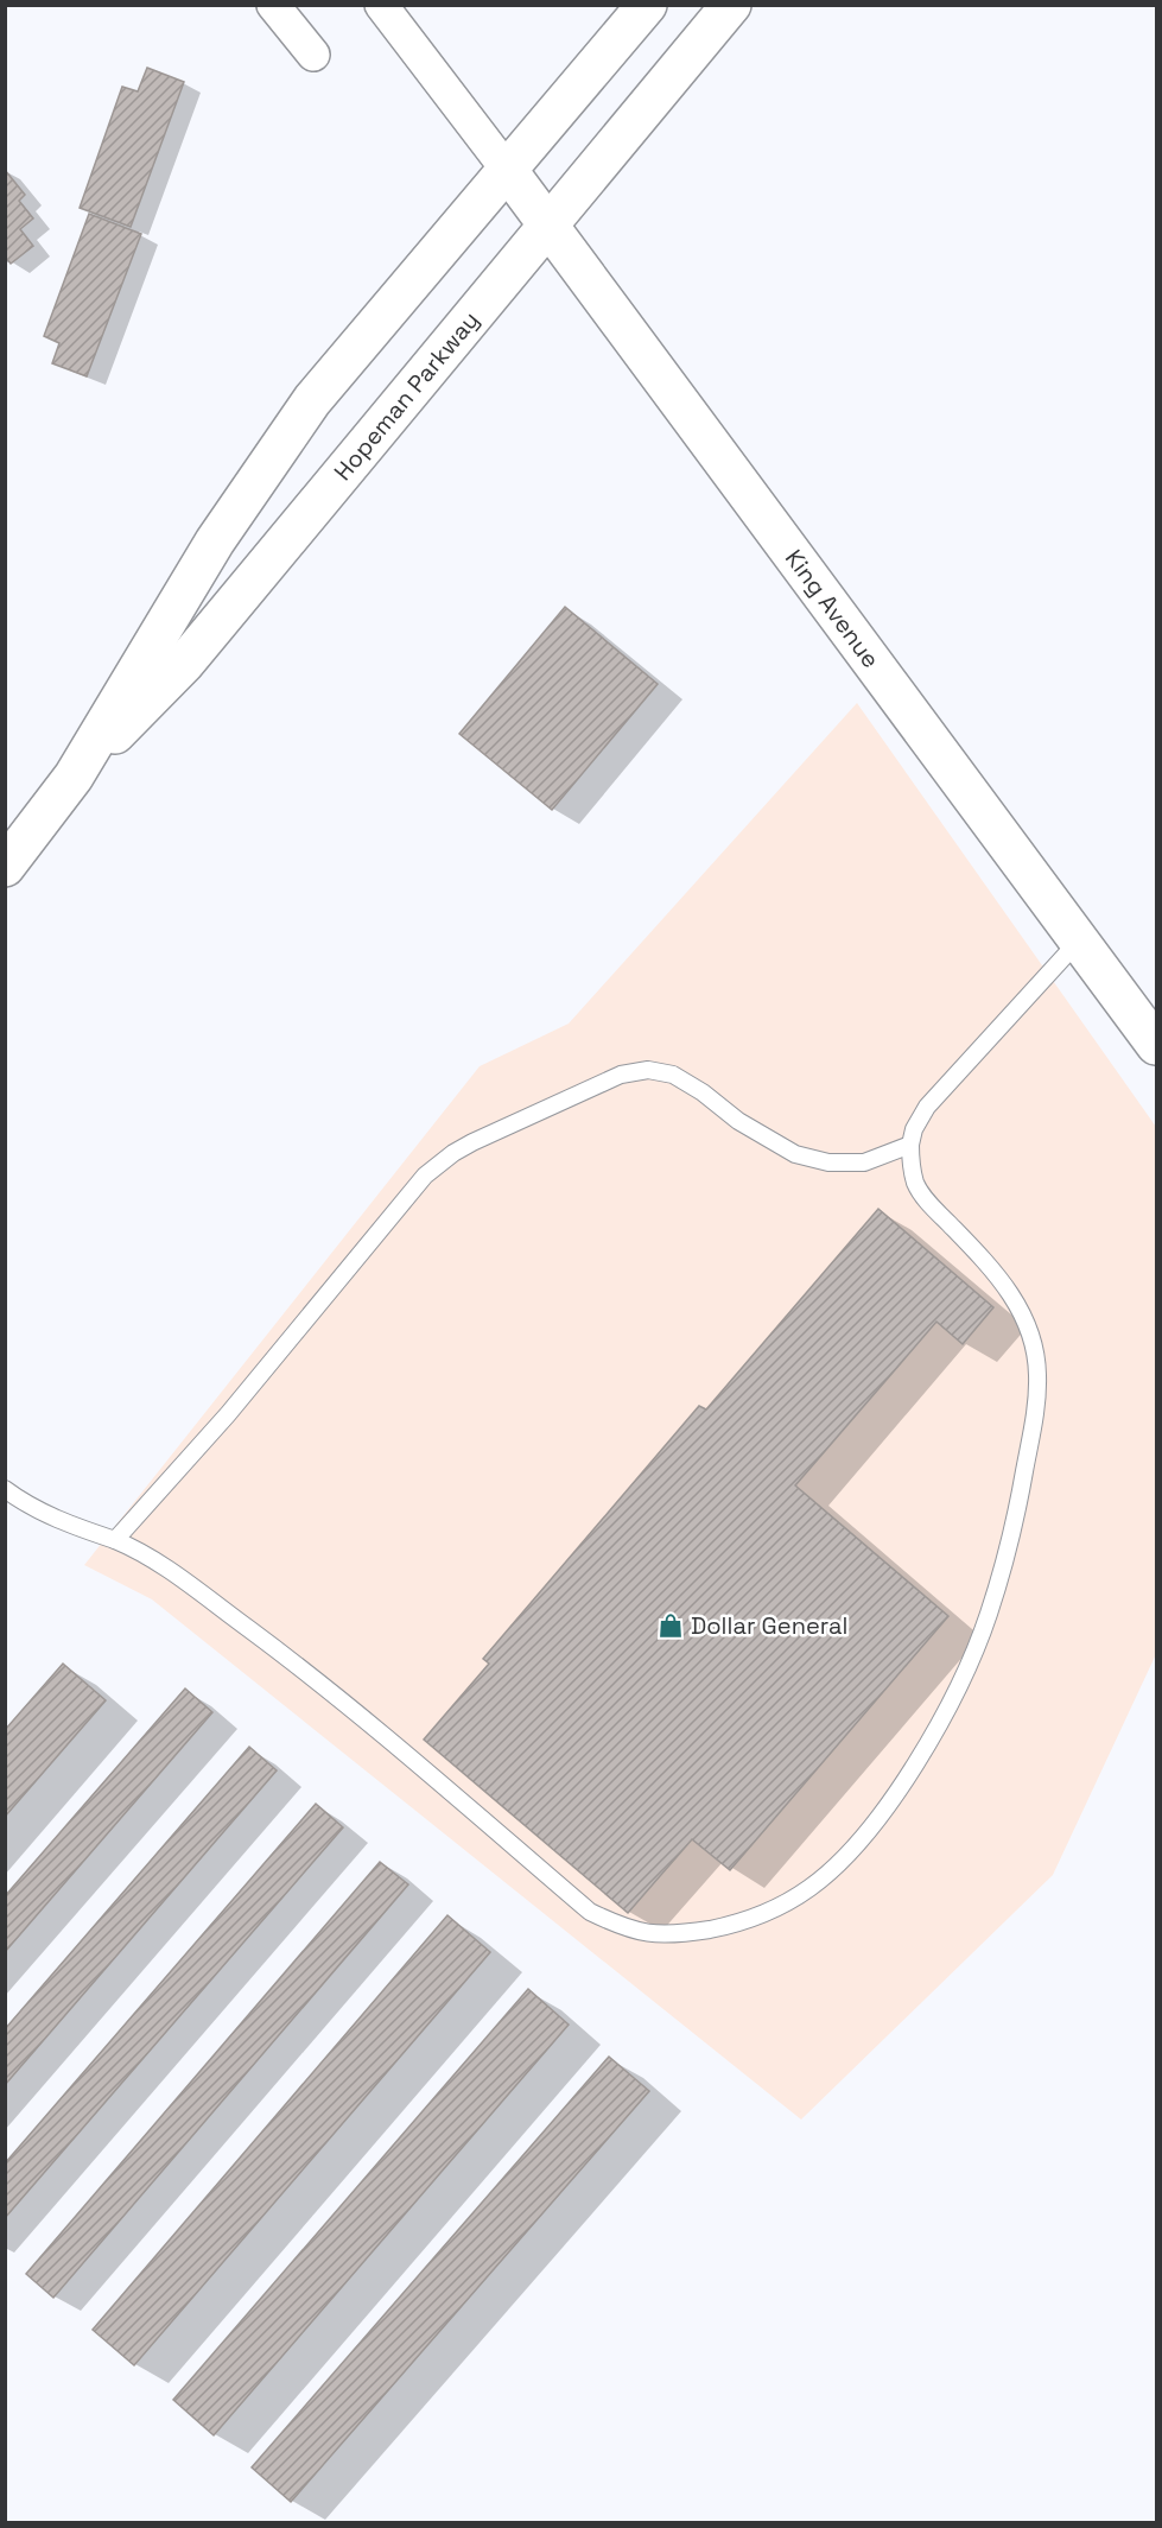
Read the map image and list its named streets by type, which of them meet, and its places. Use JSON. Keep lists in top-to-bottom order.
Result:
{
  "streets": {
    "main road": ["Hopeman Parkway", "King Avenue"]
  },
  "crossings": [
    ["Hopeman Parkway", "King Avenue"]
  ],
  "places": {
    "shop": ["Dollar General"]
  }
}
